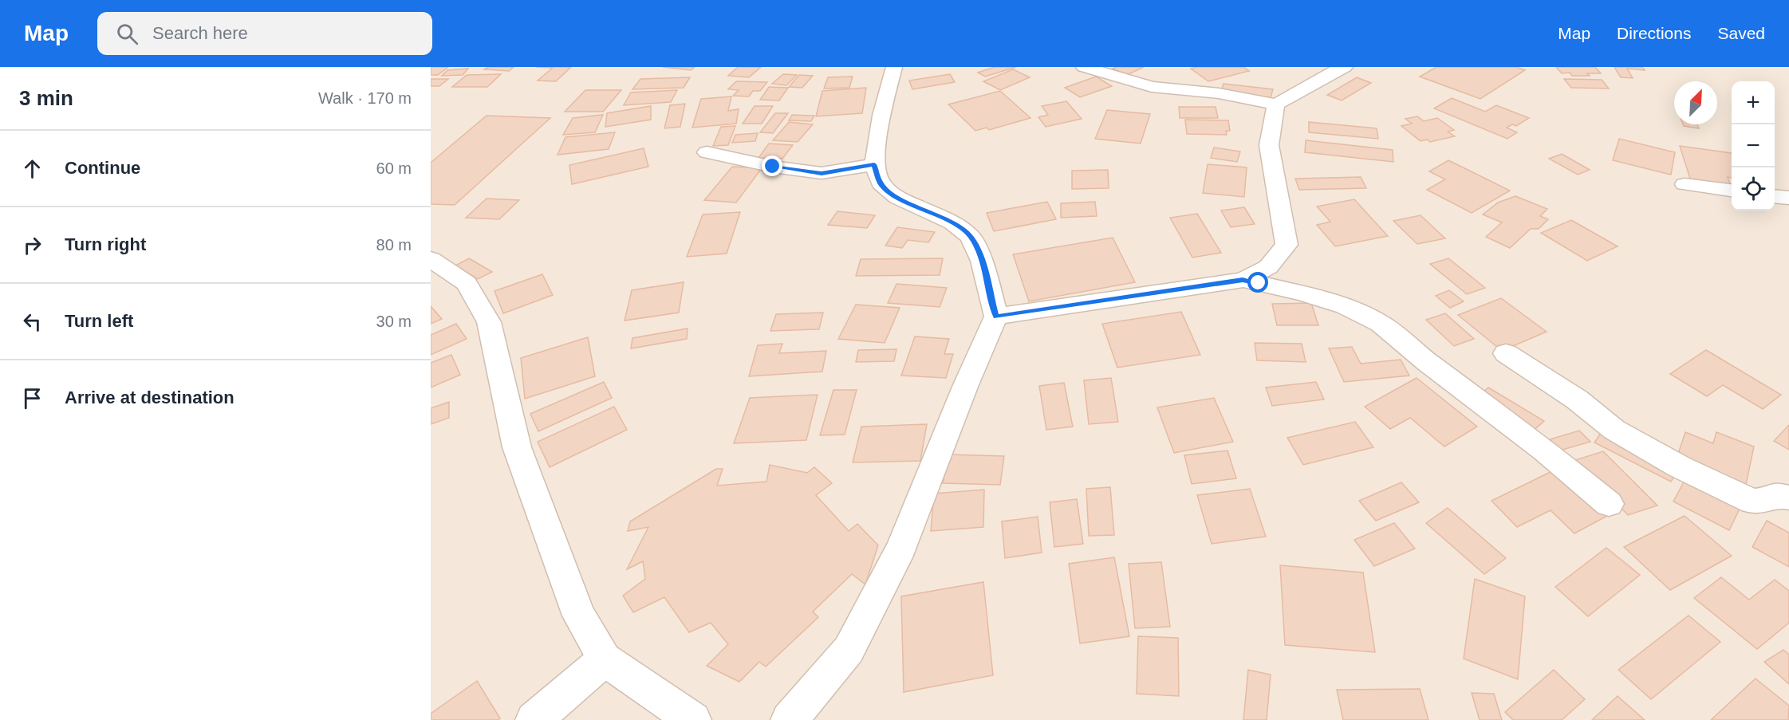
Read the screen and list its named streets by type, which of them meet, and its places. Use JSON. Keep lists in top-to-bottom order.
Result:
{
  "north": "top right",
  "page": {
    "header": "Map",
    "search": "Search here",
    "nav": ["Map", "Directions", "Saved"],
    "heading": ["3 min", "Walk · 170 m"],
    "map_buttons": ["+", "−"],
    "list": [
      ["Continue", "60 m"],
      ["Turn right", "80 m"],
      ["Turn left", "30 m"],
      "Arrive at destination"
    ]
  }
}
